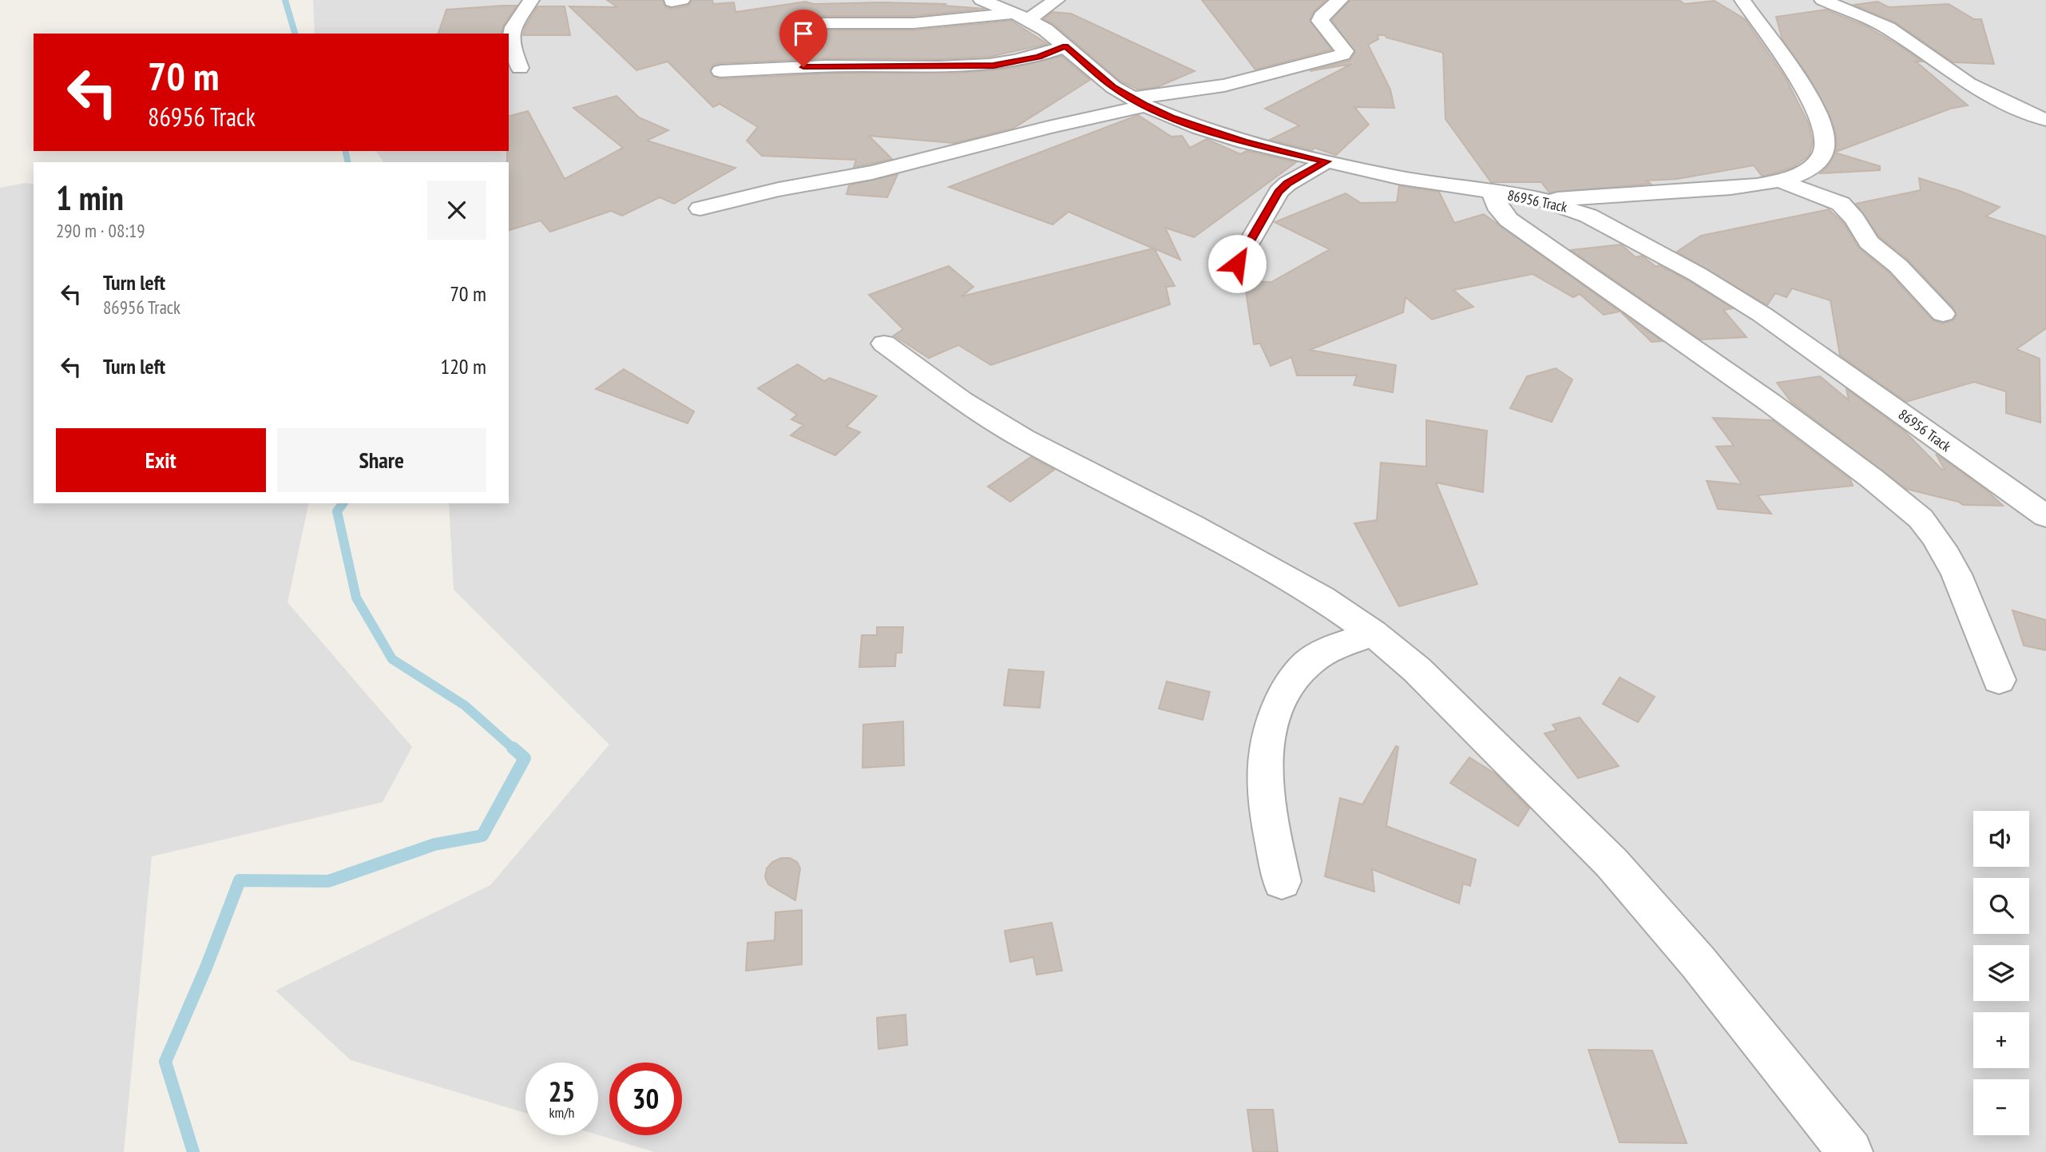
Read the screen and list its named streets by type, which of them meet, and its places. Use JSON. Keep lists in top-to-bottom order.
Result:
{
  "streets": {
    "street": ["86956 Track"]
  },
  "page": {
    "turn": ["70 m", "86956 Track"],
    "heading": ["1 min", "290 m · 08:19"],
    "list": [
      {
        "name": "Turn left",
        "note": "86956 Track",
        "value": "70 m"
      },
      {
        "name": "Turn left",
        "value": "120 m"
      }
    ],
    "buttons": ["Exit", "Share"],
    "map_buttons": ["+", "−"],
    "speed": "25 km/h",
    "limit": "30"
  }
}
